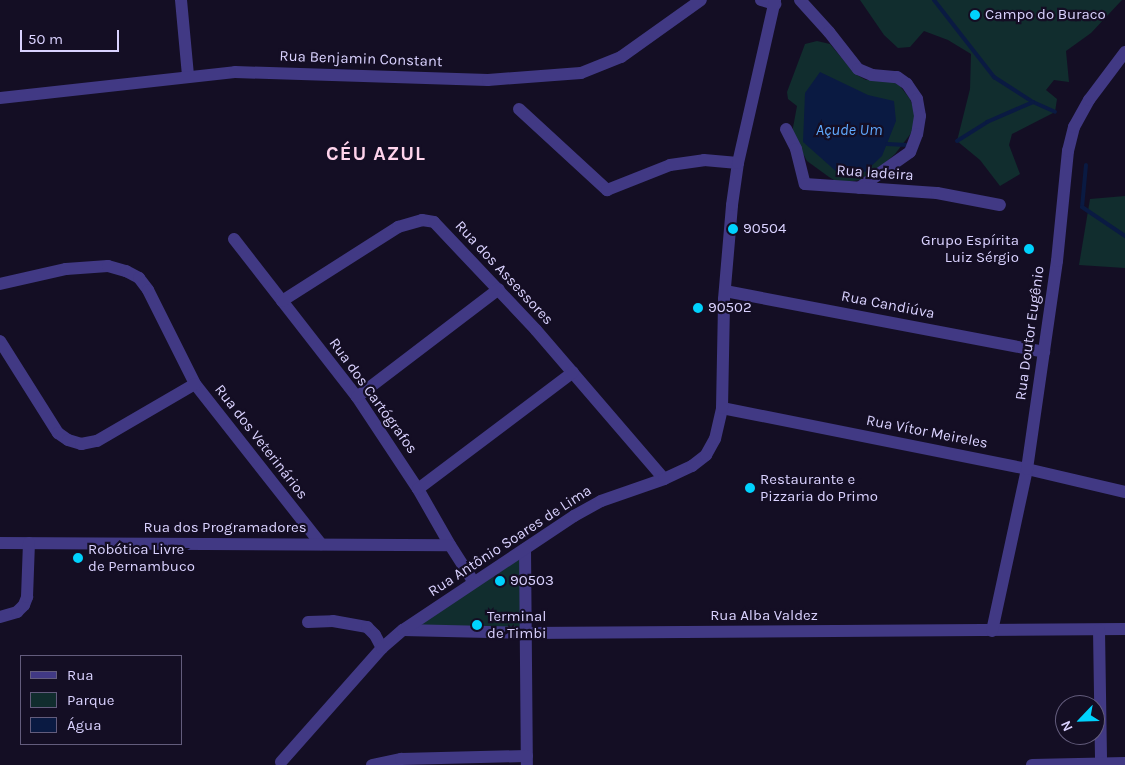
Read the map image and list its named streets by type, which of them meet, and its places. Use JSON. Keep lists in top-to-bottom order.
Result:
{
  "streets": {
    "street": [
      "Rua Benjamin Constant",
      "Rua ladeira",
      "Rua dos Assessores",
      "Rua Candiúva",
      "Rua Doutor Eugênio",
      "Rua dos Cartógrafos",
      "Rua Vítor Meireles",
      "Rua dos Veterinários",
      "Rua dos Programadores",
      "Rua Antônio Soares de Lima",
      "Rua Alba Valdez"
    ]
  },
  "crossings": [
    ["Rua dos Assessores", "Rua dos Cartógrafos"],
    ["Rua dos Assessores", "Rua Antônio Soares de Lima"],
    ["Rua Candiúva", "Rua Doutor Eugênio"],
    ["Rua Candiúva", "Rua Antônio Soares de Lima"],
    ["Rua Doutor Eugênio", "Rua Vítor Meireles"],
    ["Rua Doutor Eugênio", "Rua Alba Valdez"],
    ["Rua dos Cartógrafos", "Rua dos Programadores"],
    ["Rua dos Cartógrafos", "Rua Antônio Soares de Lima"],
    ["Rua Vítor Meireles", "Rua Antônio Soares de Lima"],
    ["Rua dos Veterinários", "Rua dos Programadores"],
    ["Rua Antônio Soares de Lima", "Rua Alba Valdez"]
  ],
  "districts": ["CÉU AZUL"],
  "water": ["Açude Um"],
  "places": [
    "Campo do Buraco",
    "90504",
    "Grupo Espírita Luiz Sérgio",
    "90502",
    "Restaurante e Pizzaria do Primo",
    "Robótica Livre de Pernambuco",
    "90503",
    "Terminal de Timbi"
  ],
  "legend": ["Rua", "Parque", "Água"],
  "scale_bar": "50 m",
  "north": "bottom left"
}
